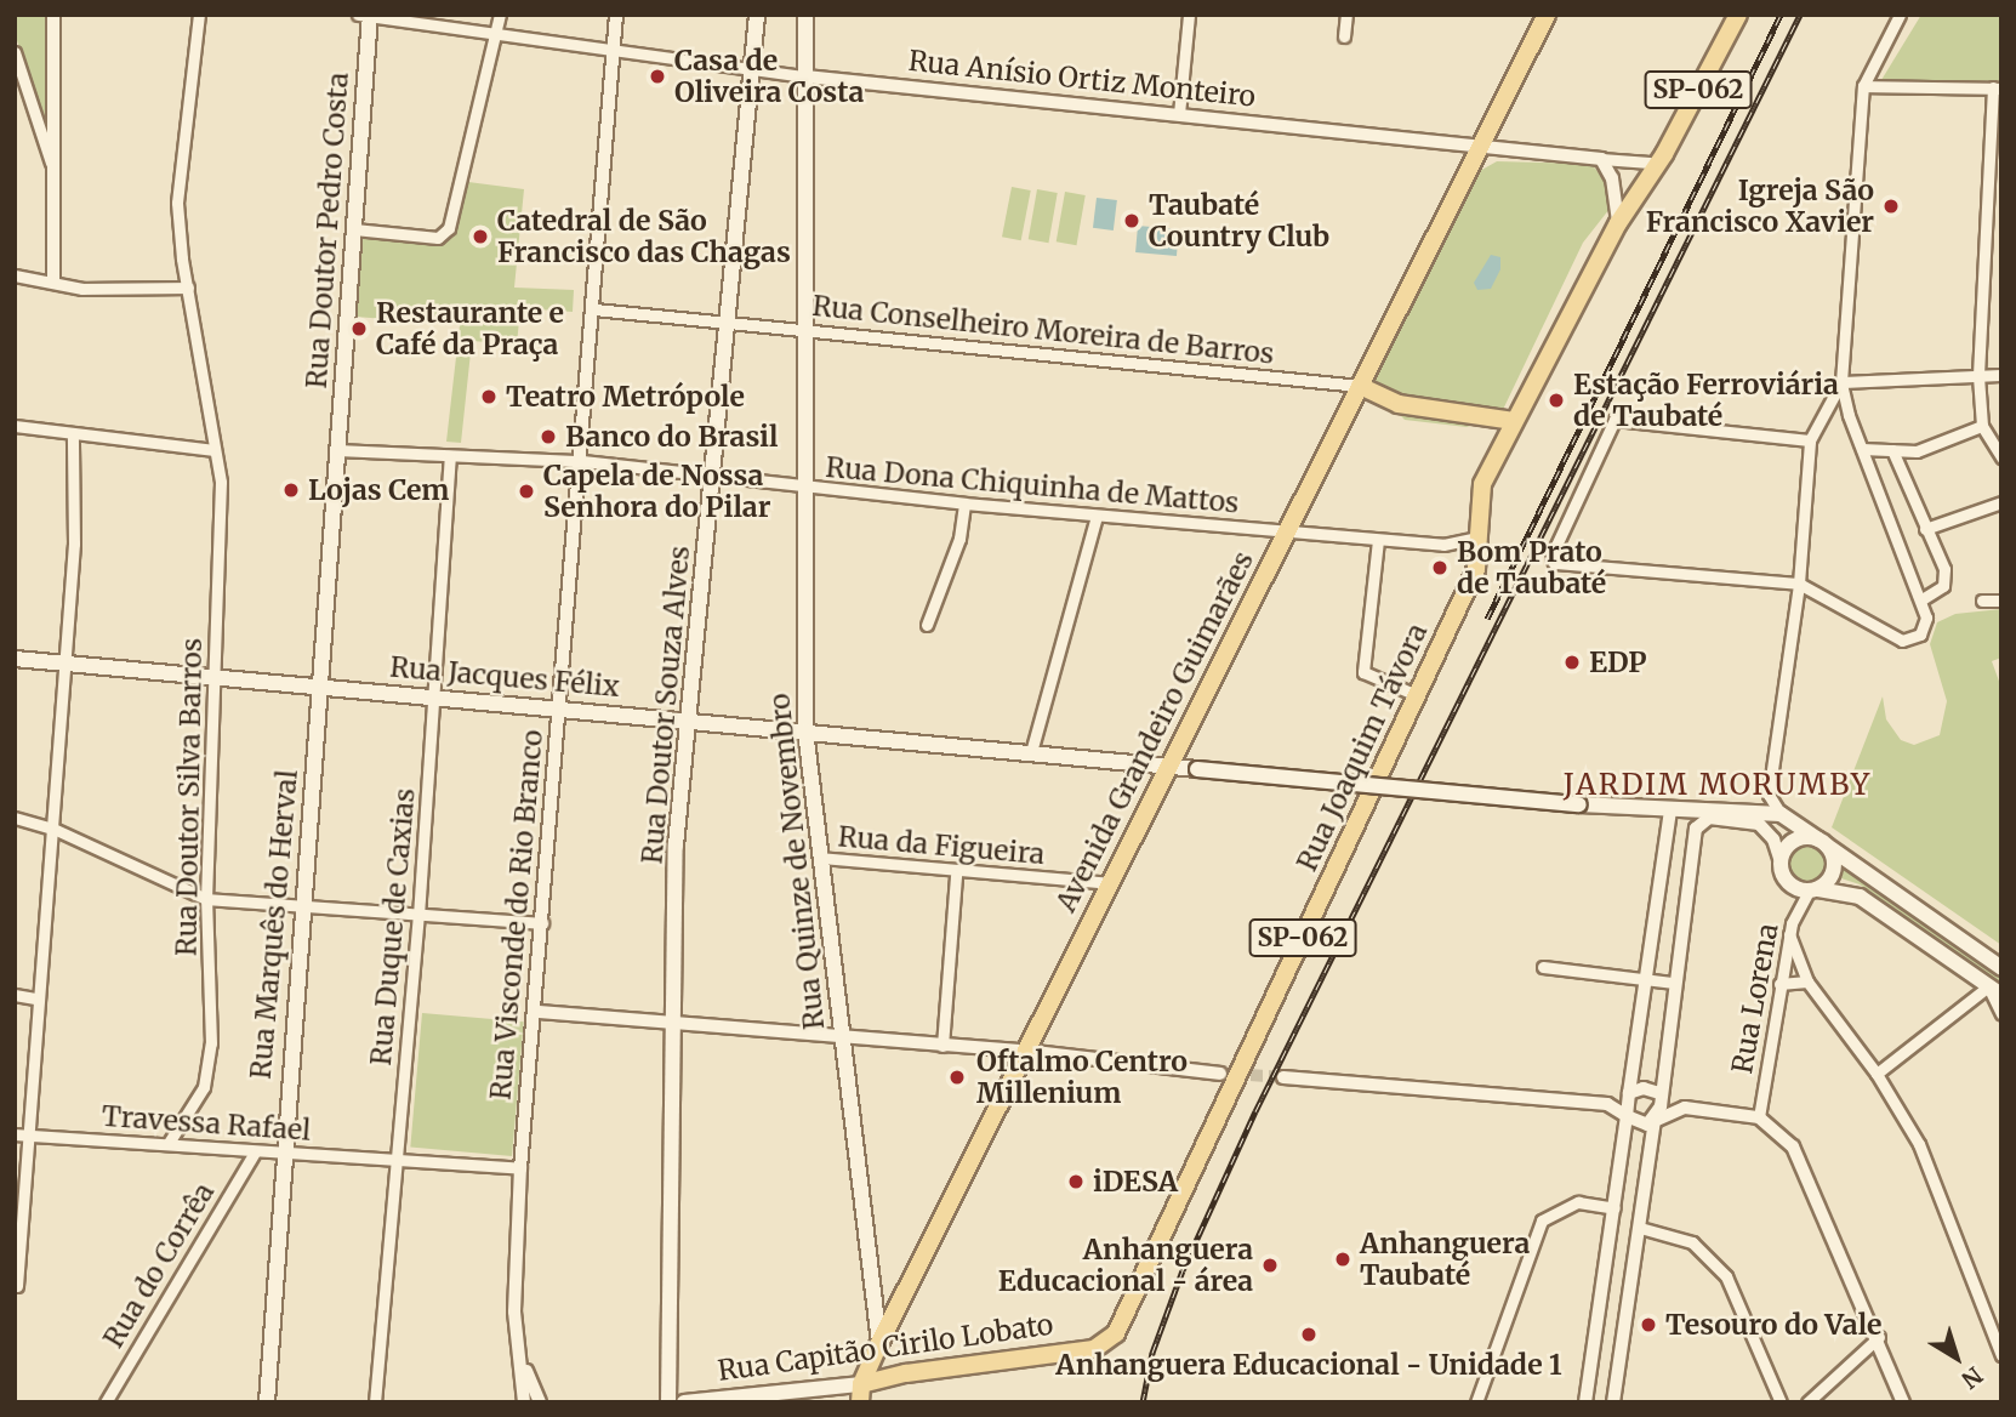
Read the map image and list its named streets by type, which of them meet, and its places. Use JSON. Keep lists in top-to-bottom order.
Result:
{
  "streets": {
    "main road": [
      "SP-062",
      "Rua Doutor Pedro Costa",
      "Rua Jacques Félix",
      "Rua Doutor Souza Alves",
      "Avenida Grandeiro Guimarães",
      "Rua Joaquim Távora",
      "Rua Quinze de Novembro",
      "Rua Marquês do Herval",
      "Rua Capitão Cirilo Lobato"
    ],
    "street": [
      "Rua Anísio Ortiz Monteiro",
      "Rua Conselheiro Moreira de Barros",
      "Rua Dona Chiquinha de Mattos",
      "Rua Doutor Silva Barros",
      "Rua da Figueira",
      "Rua Visconde do Rio Branco",
      "Rua Duque de Caxias",
      "Rua Lorena",
      "Travessa Rafael",
      "Rua do Corrêa"
    ]
  },
  "crossings": [
    ["Rua Anísio Ortiz Monteiro", "SP-062"],
    ["Rua Anísio Ortiz Monteiro", "Rua Doutor Pedro Costa"],
    ["Rua Anísio Ortiz Monteiro", "Rua Doutor Souza Alves"],
    ["Rua Anísio Ortiz Monteiro", "Avenida Grandeiro Guimarães"],
    ["Rua Anísio Ortiz Monteiro", "Rua Joaquim Távora"],
    ["Rua Anísio Ortiz Monteiro", "Rua Quinze de Novembro"],
    ["Rua Anísio Ortiz Monteiro", "Rua Visconde do Rio Branco"],
    ["SP-062", "Rua Joaquim Távora"],
    ["Rua Doutor Pedro Costa", "Rua Dona Chiquinha de Mattos"],
    ["Rua Doutor Pedro Costa", "Rua Marquês do Herval"],
    ["Rua Conselheiro Moreira de Barros", "Rua Doutor Souza Alves"],
    ["Rua Conselheiro Moreira de Barros", "Avenida Grandeiro Guimarães"],
    ["Rua Conselheiro Moreira de Barros", "Rua Quinze de Novembro"],
    ["Rua Conselheiro Moreira de Barros", "Rua Visconde do Rio Branco"],
    ["Rua Dona Chiquinha de Mattos", "Rua Doutor Souza Alves"],
    ["Rua Dona Chiquinha de Mattos", "Avenida Grandeiro Guimarães"],
    ["Rua Dona Chiquinha de Mattos", "Rua Joaquim Távora"],
    ["Rua Dona Chiquinha de Mattos", "Rua Quinze de Novembro"],
    ["Rua Dona Chiquinha de Mattos", "Rua Visconde do Rio Branco"],
    ["Rua Dona Chiquinha de Mattos", "Rua Marquês do Herval"],
    ["Rua Dona Chiquinha de Mattos", "Rua Duque de Caxias"],
    ["Rua Jacques Félix", "Rua Doutor Souza Alves"],
    ["Rua Jacques Félix", "Avenida Grandeiro Guimarães"],
    ["Rua Jacques Félix", "Rua Doutor Silva Barros"],
    ["Rua Jacques Félix", "Rua Quinze de Novembro"],
    ["Rua Jacques Félix", "Rua Visconde do Rio Branco"],
    ["Rua Jacques Félix", "Rua Marquês do Herval"],
    ["Rua Jacques Félix", "Rua Duque de Caxias"],
    ["Avenida Grandeiro Guimarães", "Rua da Figueira"],
    ["Avenida Grandeiro Guimarães", "Rua Quinze de Novembro"],
    ["Rua Joaquim Távora", "Rua Capitão Cirilo Lobato"],
    ["Rua Doutor Silva Barros", "Travessa Rafael"],
    ["Rua da Figueira", "Rua Quinze de Novembro"],
    ["Rua Quinze de Novembro", "Rua Capitão Cirilo Lobato"],
    ["Rua Visconde do Rio Branco", "Travessa Rafael"],
    ["Rua Marquês do Herval", "Travessa Rafael"],
    ["Rua Duque de Caxias", "Travessa Rafael"],
    ["Travessa Rafael", "Rua do Corrêa"]
  ],
  "districts": ["JARDIM MORUMBY"],
  "places": [
    "Casa de Oliveira Costa",
    "Igreja São Francisco Xavier",
    "Taubaté Country Club",
    "Catedral de São Francisco das Chagas",
    "Restaurante e Café da Praça",
    "Teatro Metrópole",
    "Estação Ferroviária de Taubaté",
    "Banco do Brasil",
    "Lojas Cem",
    "Capela de Nossa Senhora do Pilar",
    "Bom Prato de Taubaté",
    "EDP",
    "Oftalmo Centro Millenium",
    "iDESA",
    "Anhanguera Taubaté",
    "Anhanguera Educacional - área",
    "Tesouro do Vale",
    "Anhanguera Educacional - Unidade 1"
  ],
  "north": "bottom right"
}
